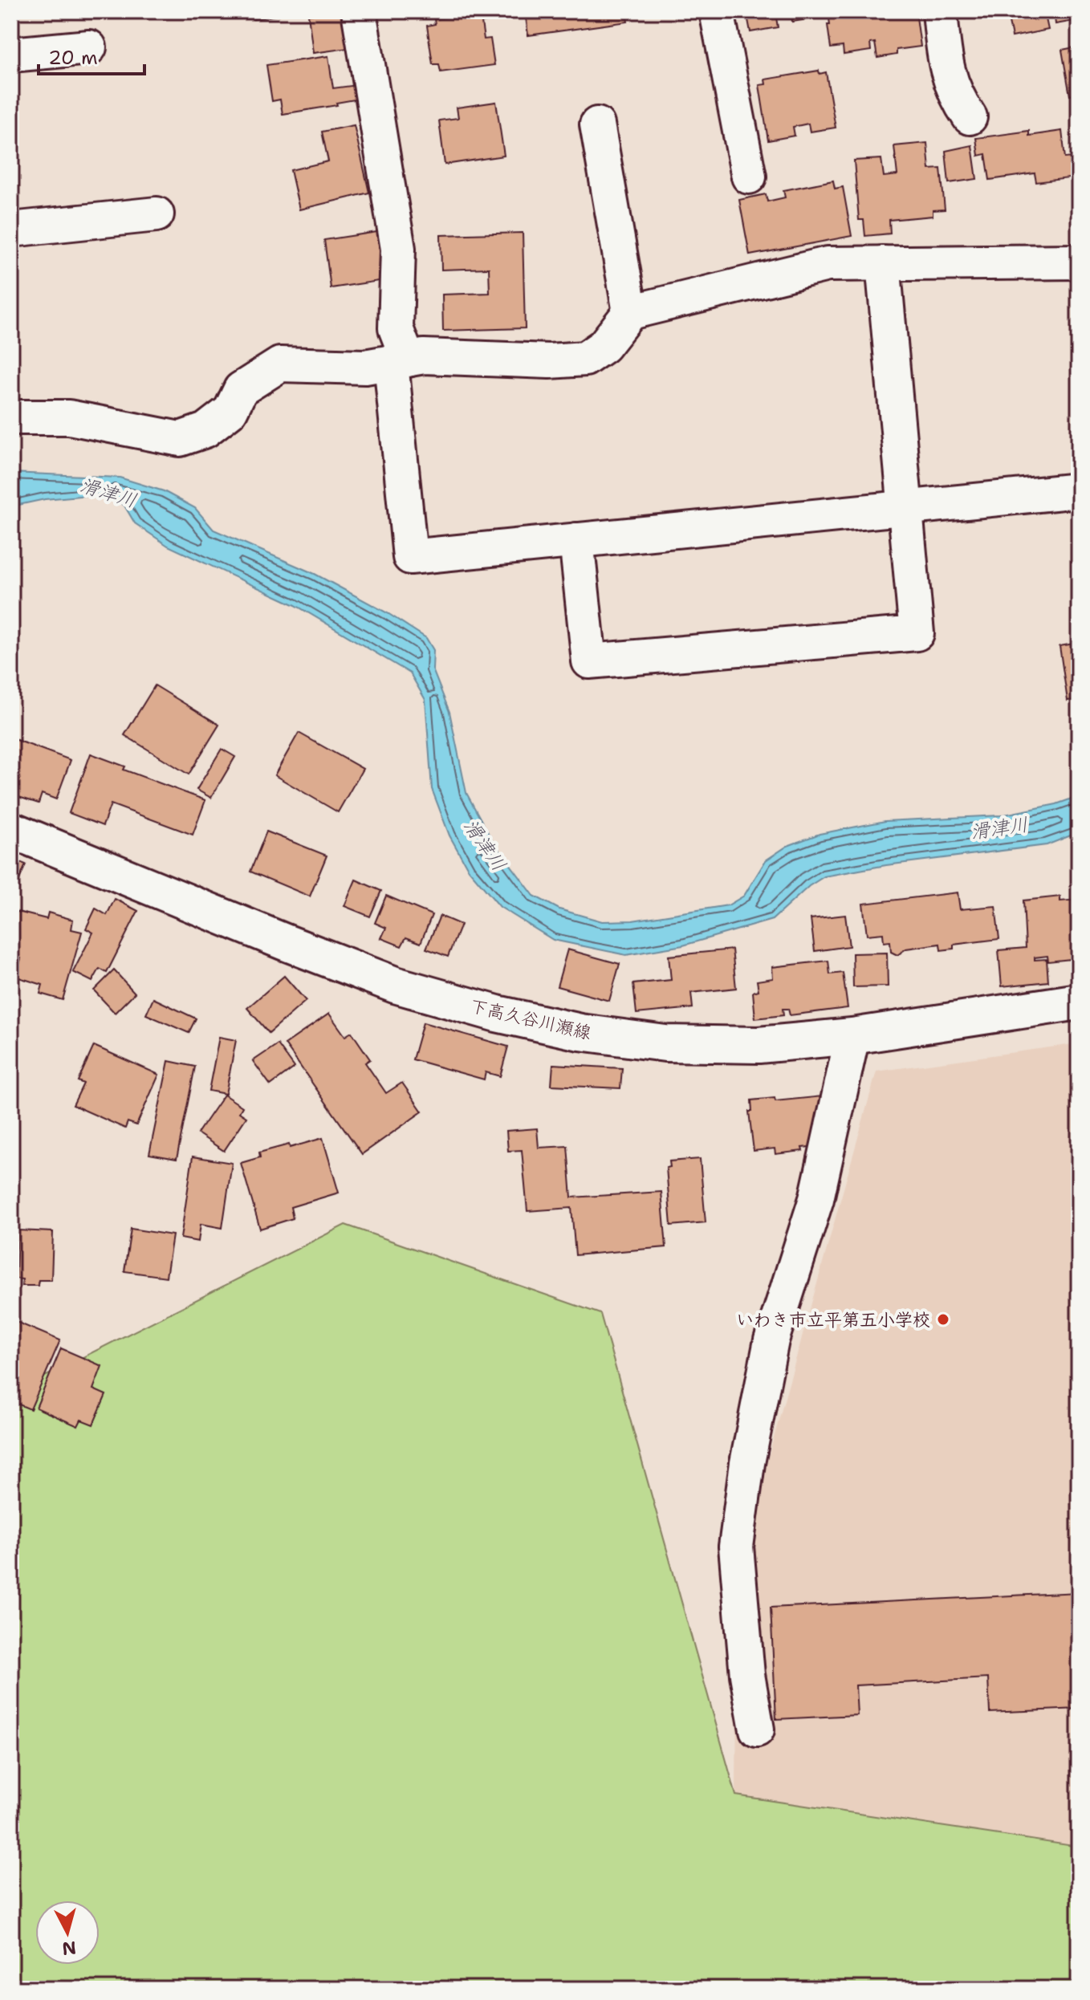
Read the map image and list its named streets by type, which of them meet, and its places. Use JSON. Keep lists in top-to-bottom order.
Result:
{
  "streets": {
    "main road": ["下高久谷川瀬線"]
  },
  "water": ["滑津川"],
  "places": ["いわき市立平第五小学校"],
  "scale_bar": "20 m",
  "north": "bottom"
}
